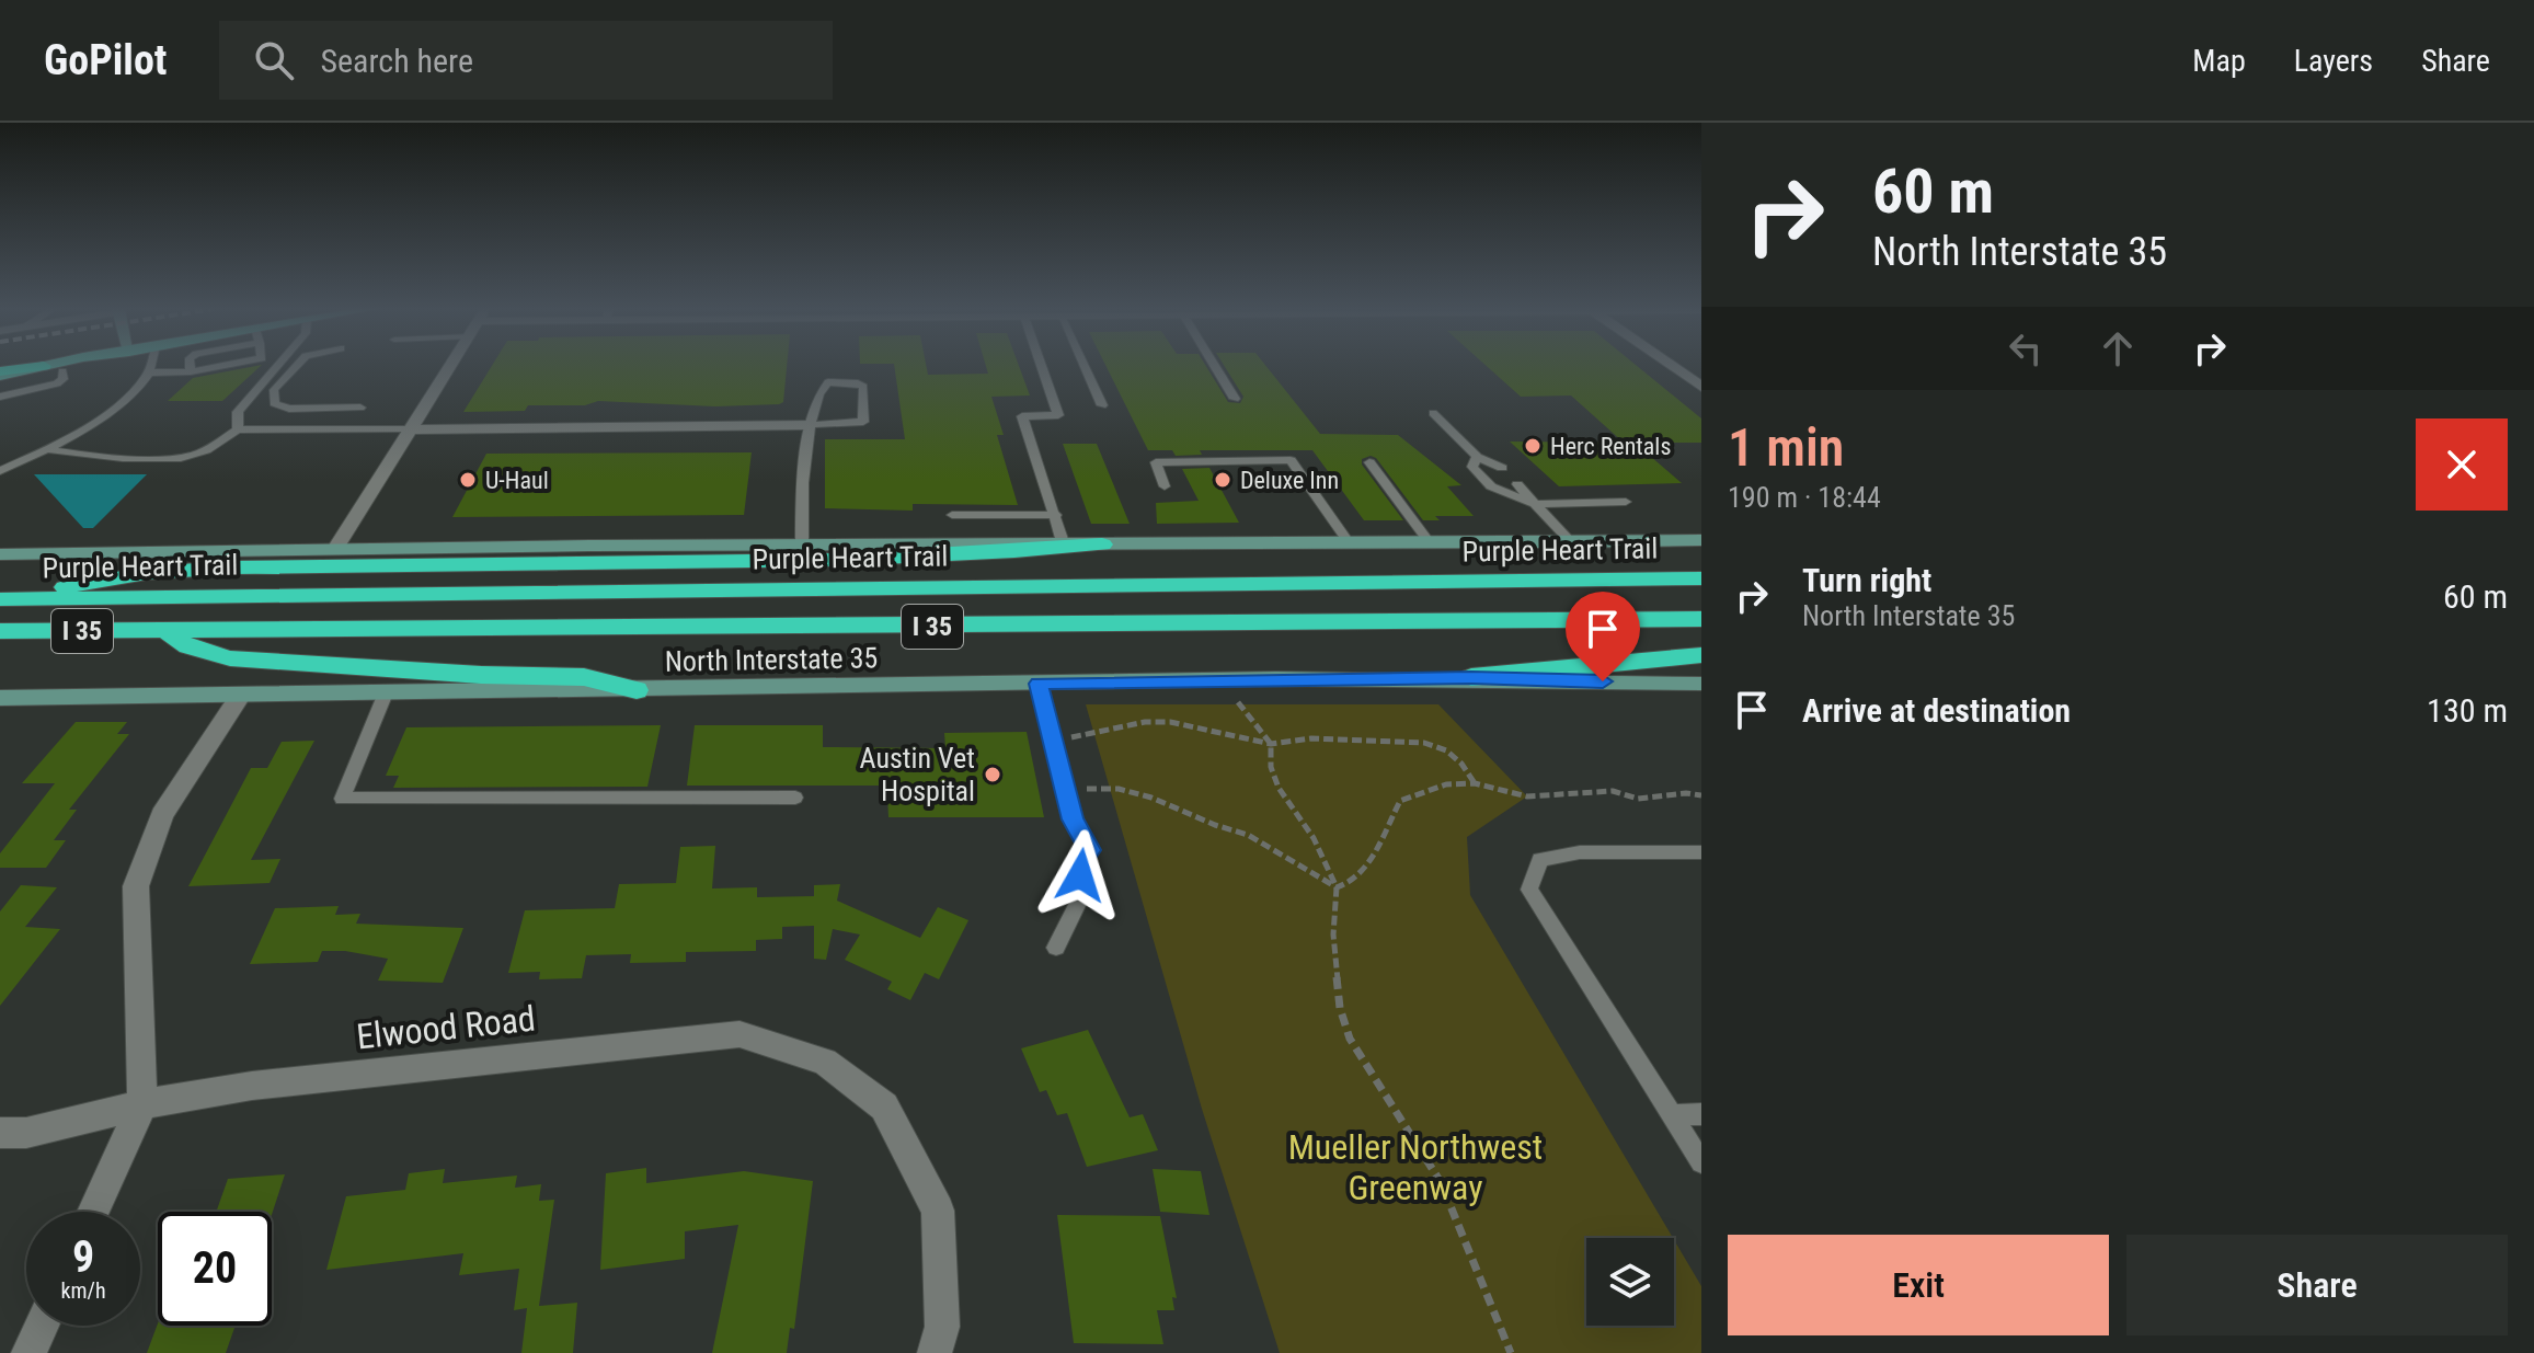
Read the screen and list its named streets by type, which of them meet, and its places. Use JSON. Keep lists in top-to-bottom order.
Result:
{
  "streets": {
    "highway": ["Purple Heart Trail", "I 35"],
    "main road": ["North Interstate 35"],
    "street": ["Elwood Road"]
  },
  "parks": ["Mueller Northwest Greenway"],
  "places": [
    "Herc Rentals",
    "U-Haul",
    "Deluxe Inn",
    "Austin Vet Hospital"
  ],
  "page": {
    "header": "GoPilot",
    "search": "Search here",
    "nav": ["Map", "Layers", "Share"],
    "turn": ["60 m", "North Interstate 35"],
    "heading": ["1 min", "190 m · 18:44"],
    "list": [
      {
        "name": "Turn right",
        "note": "North Interstate 35",
        "value": "60 m"
      },
      {
        "name": "Arrive at destination",
        "value": "130 m"
      }
    ],
    "speed": "9 km/h",
    "limit": "20",
    "buttons": ["Exit", "Share"]
  }
}
